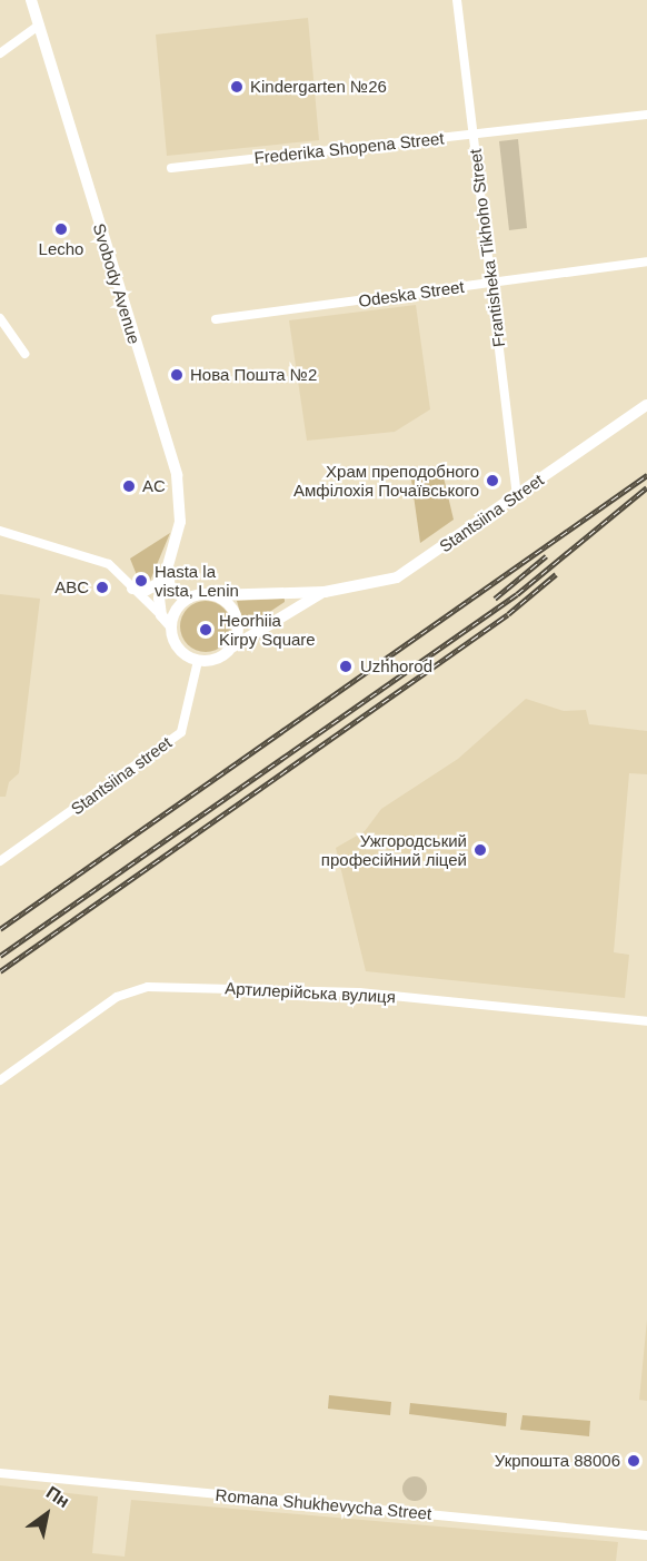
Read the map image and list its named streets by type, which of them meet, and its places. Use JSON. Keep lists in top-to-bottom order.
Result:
{
  "streets": {
    "main road": ["Svobody Avenue", "Stantsiina Street"],
    "street": [
      "Frederika Shopena Street",
      "Frantisheka Tikhoho Street",
      "Odeska Street",
      "Stantsiina street",
      "Артилерійська вулиця",
      "Romana Shukhevycha Street"
    ]
  },
  "crossings": [
    ["Frederika Shopena Street", "Frantisheka Tikhoho Street"],
    ["Frantisheka Tikhoho Street", "Odeska Street"],
    ["Frantisheka Tikhoho Street", "Stantsiina Street"],
    ["Stantsiina Street", "Stantsiina street"]
  ],
  "places": [
    "Kindergarten №26",
    "Lecho",
    "Нова Пошта №2",
    "Храм преподобного Амфілохія Почаївського",
    "AC",
    "Hasta la vista, Lenin",
    "ABC",
    "Heorhiia Kirpy Square",
    "Uzhhorod",
    "Ужгородський професійний ліцей",
    "Укрпошта 88006"
  ],
  "north": "top right"
}
